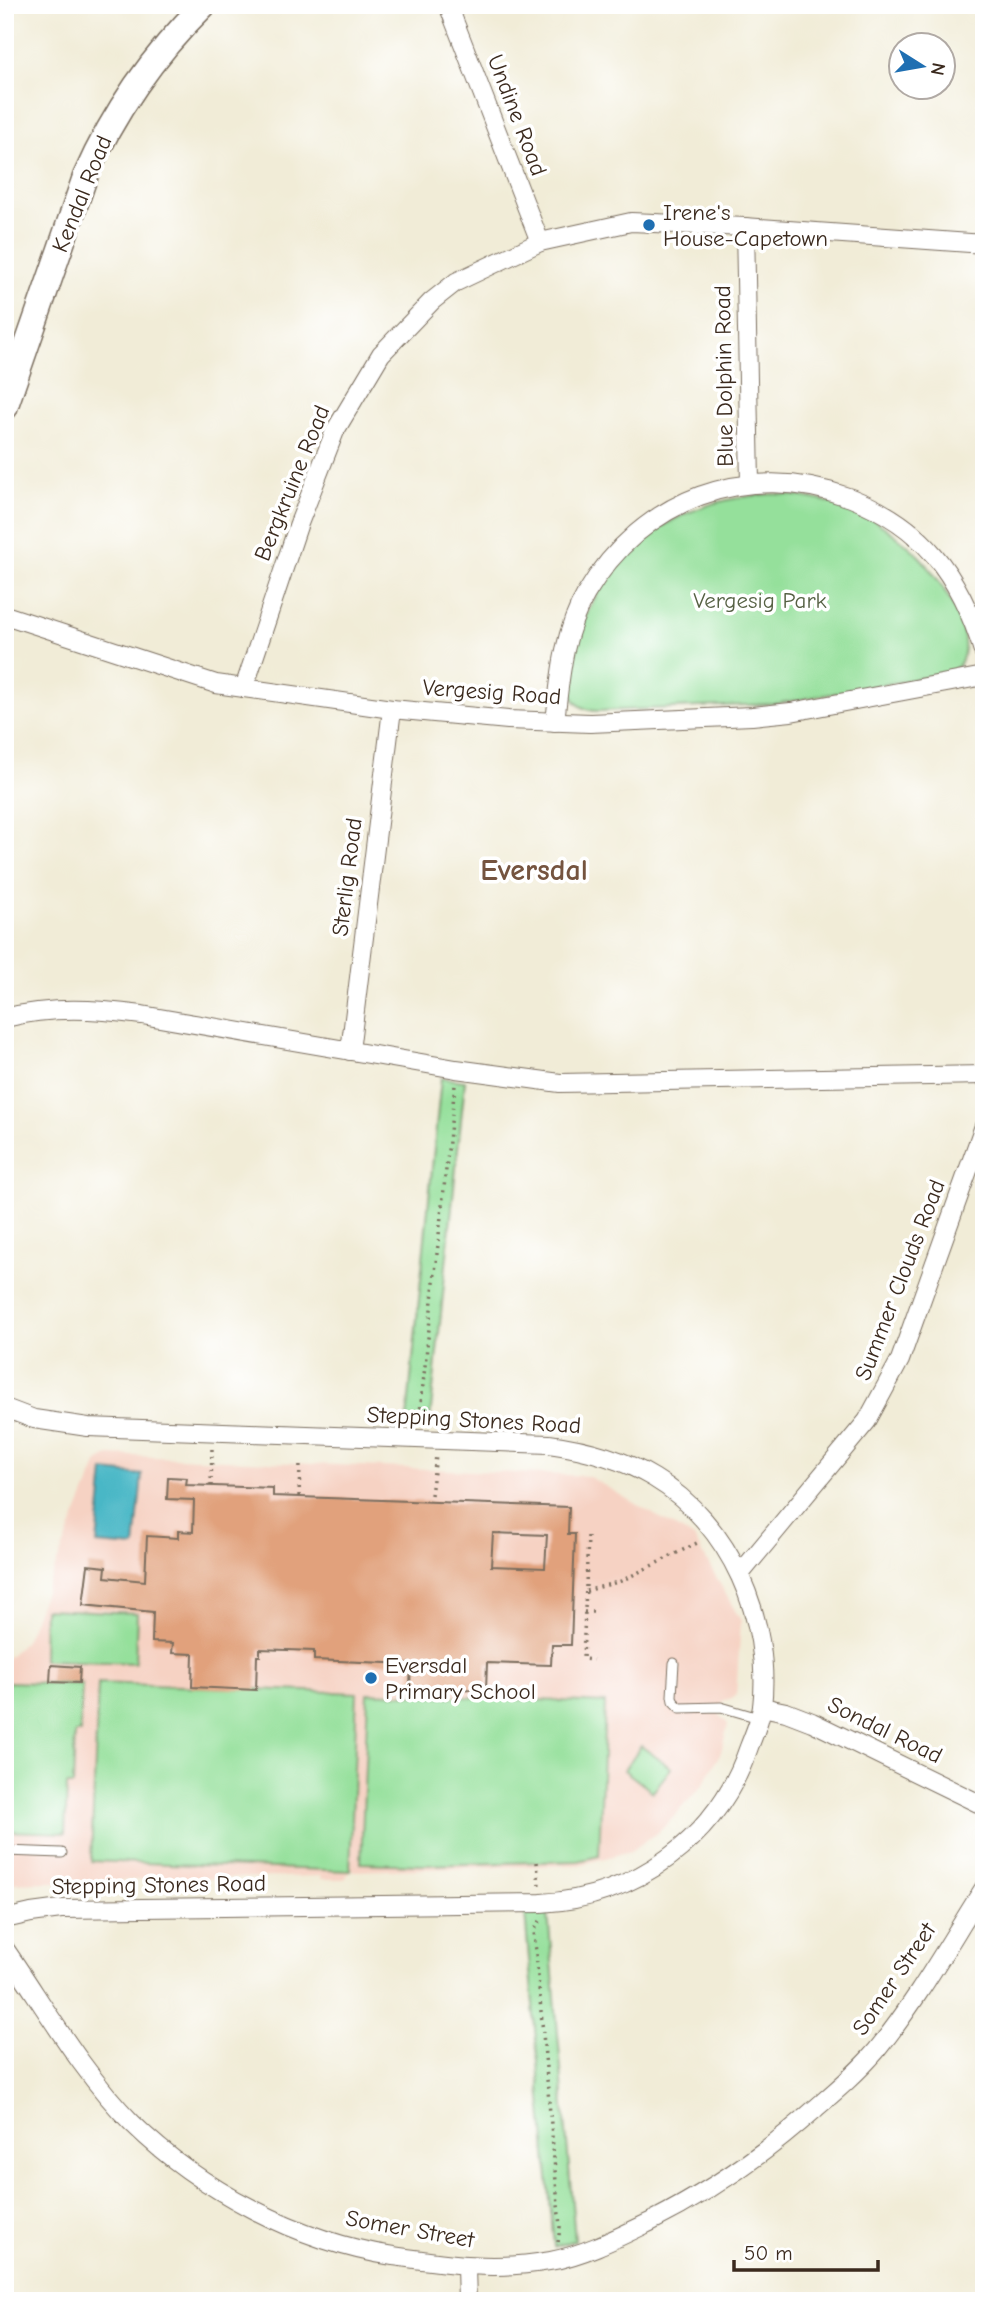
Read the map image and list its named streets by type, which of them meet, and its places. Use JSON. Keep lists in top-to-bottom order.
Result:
{
  "streets": {
    "street": [
      "Undine Road",
      "Kendal Road",
      "Blue Dolphin Road",
      "Bergkruine Road",
      "Vergesig Road",
      "Sterlig Road",
      "Summer Clouds Road",
      "Stepping Stones Road",
      "Sondal Road",
      "Somer Street"
    ]
  },
  "crossings": [
    ["Undine Road", "Bergkruine Road"],
    ["Blue Dolphin Road", "Bergkruine Road"],
    ["Bergkruine Road", "Vergesig Road"],
    ["Vergesig Road", "Sterlig Road"],
    ["Summer Clouds Road", "Stepping Stones Road"],
    ["Stepping Stones Road", "Sondal Road"]
  ],
  "districts": ["Eversdal"],
  "parks": ["Vergesig Park"],
  "places": ["Irene's House-Capetown", "Eversdal Primary School"],
  "scale_bar": "50 m",
  "north": "right"
}
